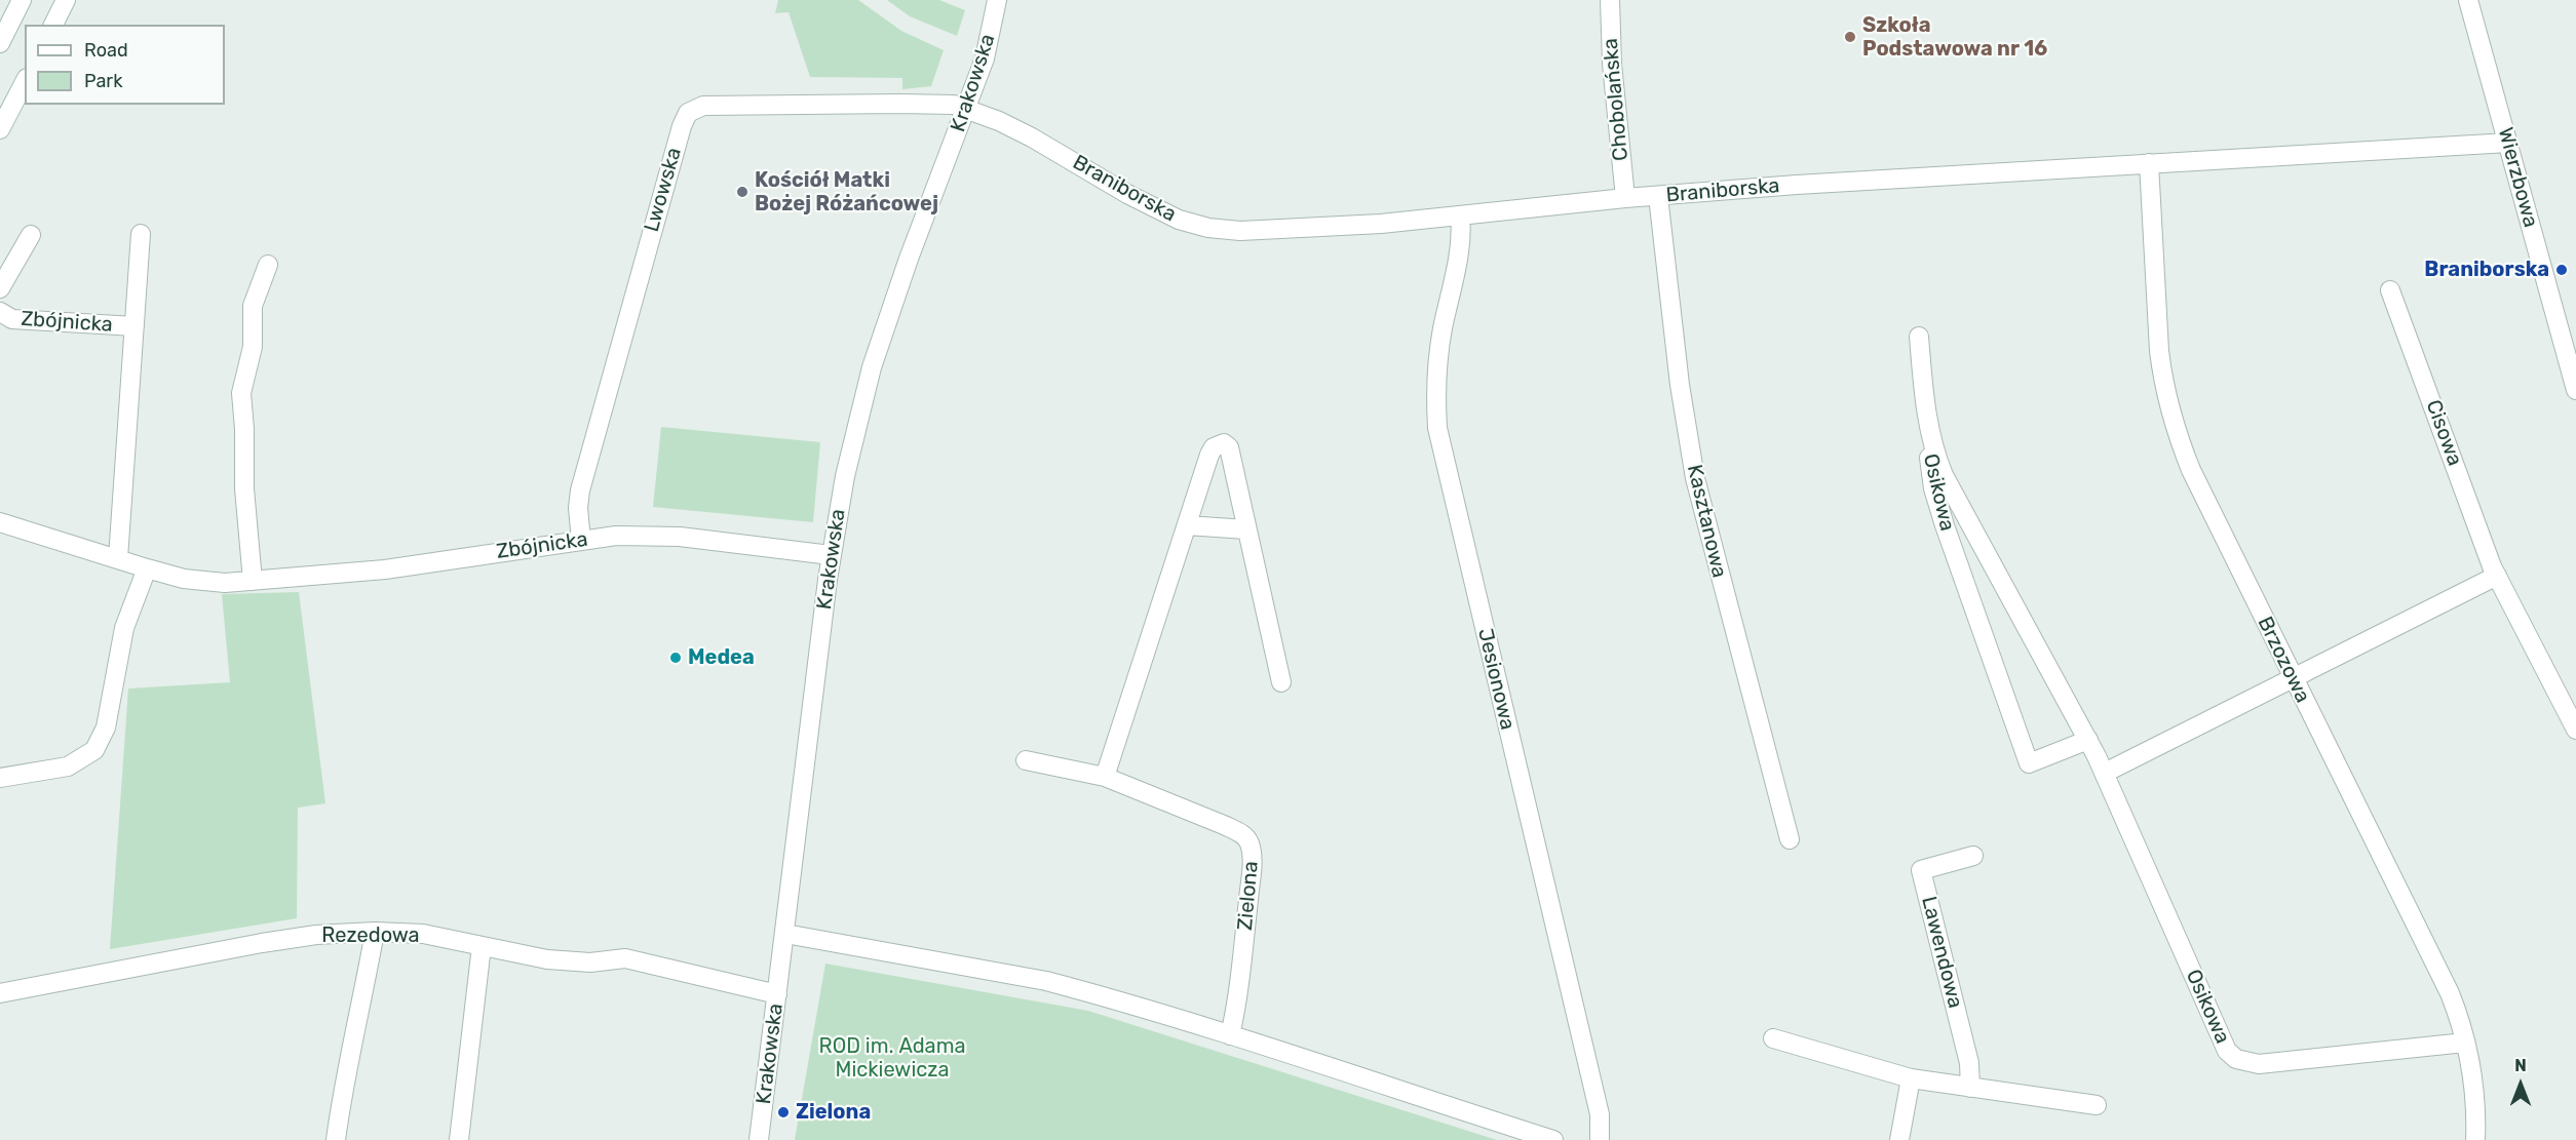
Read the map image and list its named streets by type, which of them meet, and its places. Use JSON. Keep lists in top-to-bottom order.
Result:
{
  "streets": {
    "street": [
      "Krakowska",
      "Chobolańska",
      "Wierzbowa",
      "Braniborska",
      "Lwowska",
      "Zbójnicka",
      "Cisowa",
      "Osikowa",
      "Kasztanowa",
      "Brzozowa",
      "Jesionowa",
      "Zielona",
      "Rezedowa",
      "Lawendowa"
    ]
  },
  "crossings": [
    ["Krakowska", "Braniborska"],
    ["Krakowska", "Lwowska"],
    ["Krakowska", "Zbójnicka"],
    ["Krakowska", "Rezedowa"],
    ["Chobolańska", "Braniborska"],
    ["Wierzbowa", "Braniborska"],
    ["Braniborska", "Lwowska"],
    ["Braniborska", "Kasztanowa"],
    ["Braniborska", "Brzozowa"],
    ["Braniborska", "Jesionowa"],
    ["Lwowska", "Zbójnicka"],
    ["Osikowa", "Brzozowa"]
  ],
  "parks": ["ROD im. Adama Mickiewicza"],
  "places": [
    "Szkoła Podstawowa nr 16",
    "Kościół Matki Bożej Różańcowej",
    "Braniborska",
    "Medea",
    "Zielona"
  ],
  "legend": ["Road", "Park"],
  "north": "top"
}
